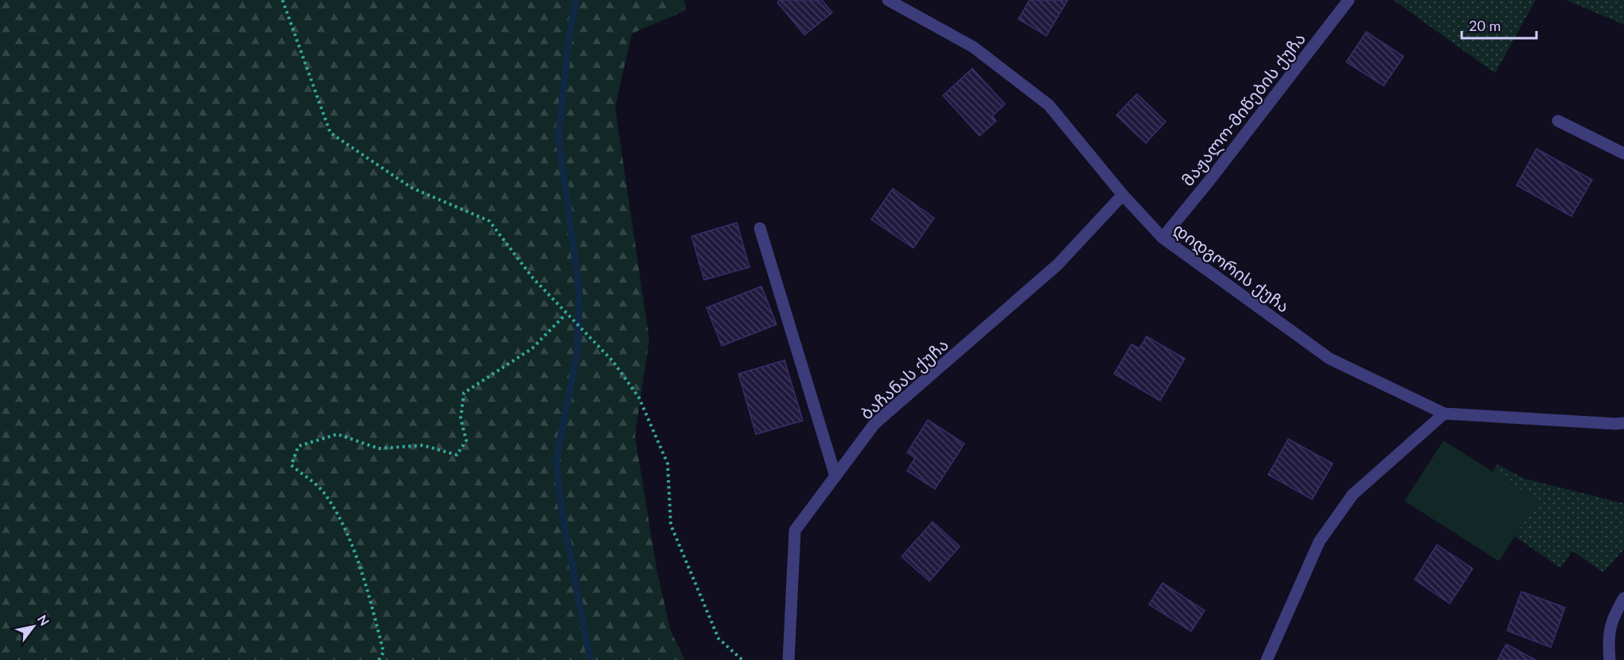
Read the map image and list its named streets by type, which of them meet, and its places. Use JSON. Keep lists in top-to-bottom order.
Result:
{
  "streets": {
    "street": ["მაჟალო-მიწების ქუჩა", "დიდგორის ქუჩა", "ბაჩანას ქუჩა"]
  },
  "crossings": [
    ["მაჟალო-მიწების ქუჩა", "დიდგორის ქუჩა"],
    ["დიდგორის ქუჩა", "ბაჩანას ქუჩა"]
  ],
  "scale_bar": "20 m",
  "north": "top right"
}
